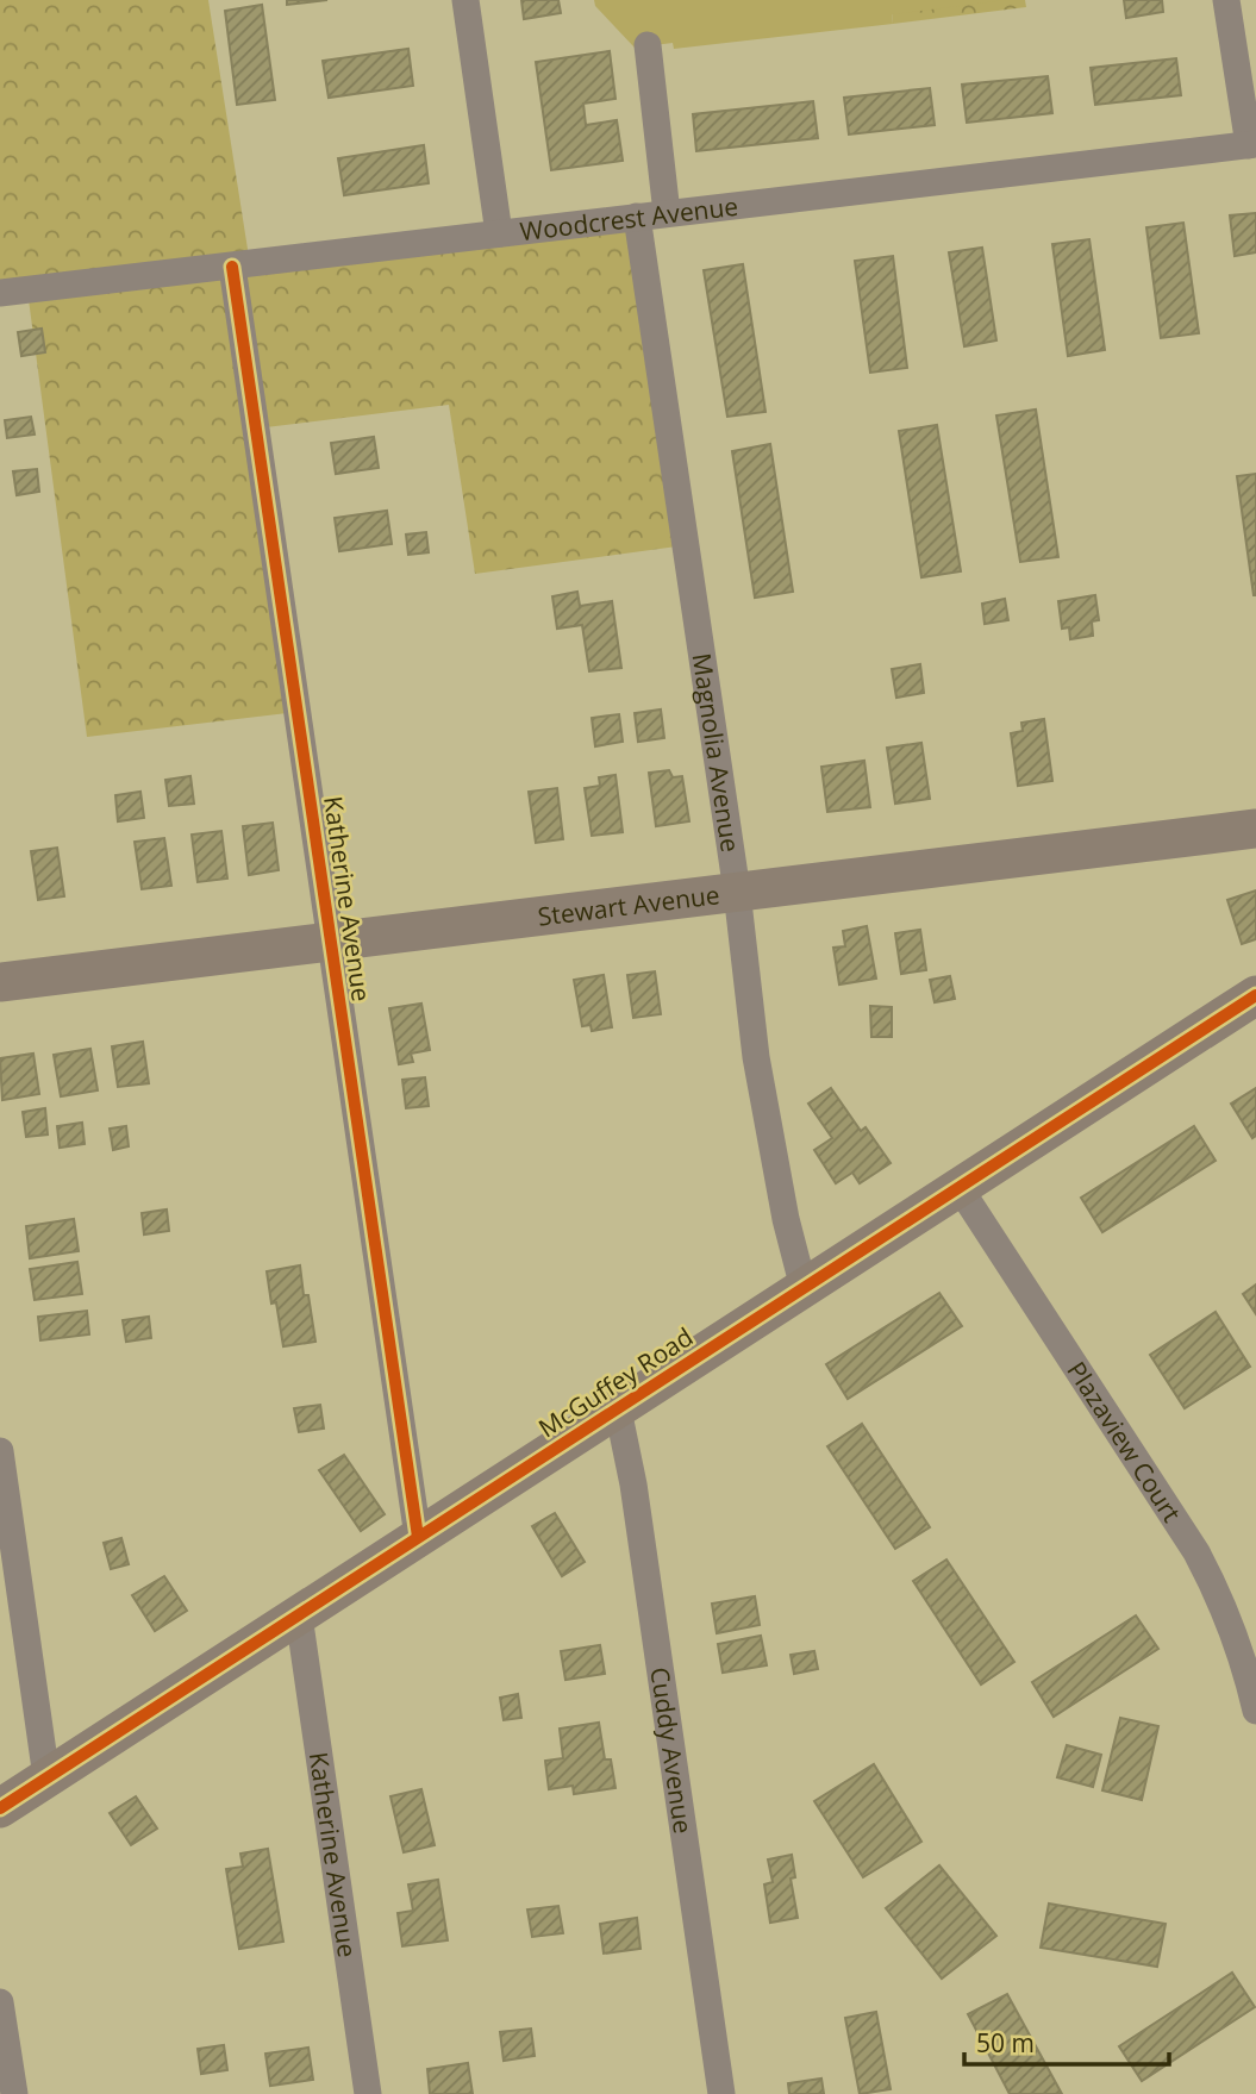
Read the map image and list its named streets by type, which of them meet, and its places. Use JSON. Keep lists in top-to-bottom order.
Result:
{
  "streets": {
    "street": [
      "Woodcrest Avenue",
      "Magnolia Avenue",
      "Katherine Avenue",
      "Stewart Avenue",
      "McGuffey Road",
      "Plazaview Court",
      "Cuddy Avenue"
    ]
  },
  "crossings": [
    ["Woodcrest Avenue", "Magnolia Avenue"],
    ["Woodcrest Avenue", "Katherine Avenue"],
    ["Magnolia Avenue", "Stewart Avenue"],
    ["Magnolia Avenue", "McGuffey Road"],
    ["Katherine Avenue", "Stewart Avenue"],
    ["Katherine Avenue", "McGuffey Road"],
    ["McGuffey Road", "Plazaview Court"],
    ["McGuffey Road", "Cuddy Avenue"]
  ],
  "scale_bar": "50 m"
}
